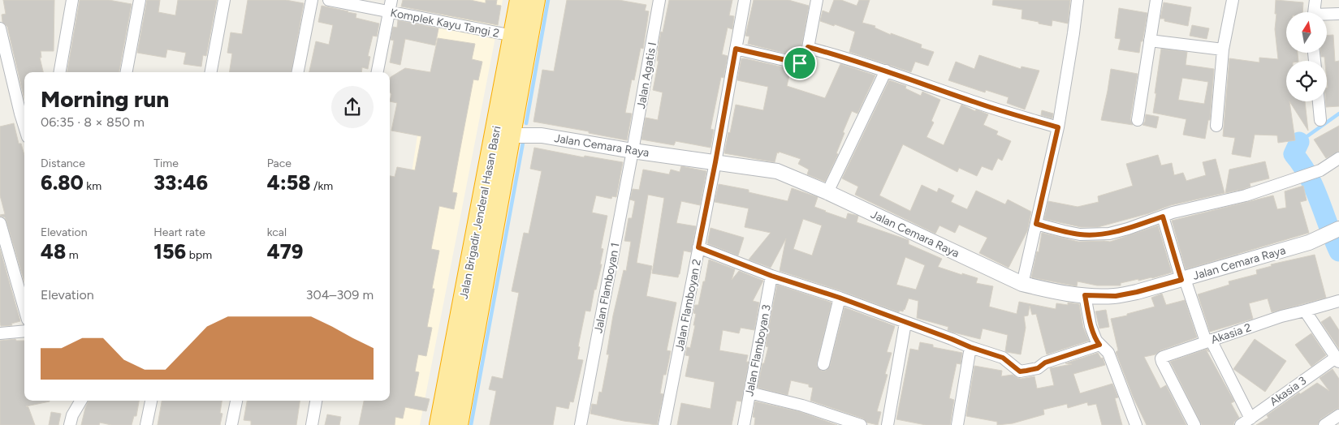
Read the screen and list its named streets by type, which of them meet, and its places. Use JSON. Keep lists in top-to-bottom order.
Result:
{
  "streets": {
    "highway": ["Jalan Brigadir Jenderal Hasan Basri"],
    "street": [
      "Komplek Kayu Tangi 2",
      "Jalan Agatis I",
      "Jalan Cemara Raya",
      "Jalan Flamboyan 1",
      "Jalan Flamboyan 2",
      "Akasia 2",
      "Jalan Flamboyan 3",
      "Akasia 3"
    ]
  },
  "crossings": [
    ["Komplek Kayu Tangi 2", "Jalan Brigadir Jenderal Hasan Basri"],
    ["Jalan Agatis I", "Jalan Cemara Raya"],
    ["Jalan Agatis I", "Jalan Flamboyan 1"],
    ["Jalan Cemara Raya", "Jalan Brigadir Jenderal Hasan Basri"],
    ["Jalan Cemara Raya", "Jalan Flamboyan 1"],
    ["Jalan Cemara Raya", "Jalan Flamboyan 2"]
  ],
  "north": "top",
  "page": {
    "heading": ["Morning run", "06:35 · 8 × 850 m"],
    "stats": [
      ["Distance", "6.80 km"],
      ["Time", "33:46"],
      ["Pace", "4:58 /km"],
      ["Elevation", "48 m"],
      ["Heart rate", "156 bpm"],
      ["kcal", "479"]
    ],
    "chart": ["Elevation", "304–309 m"]
  }
}
